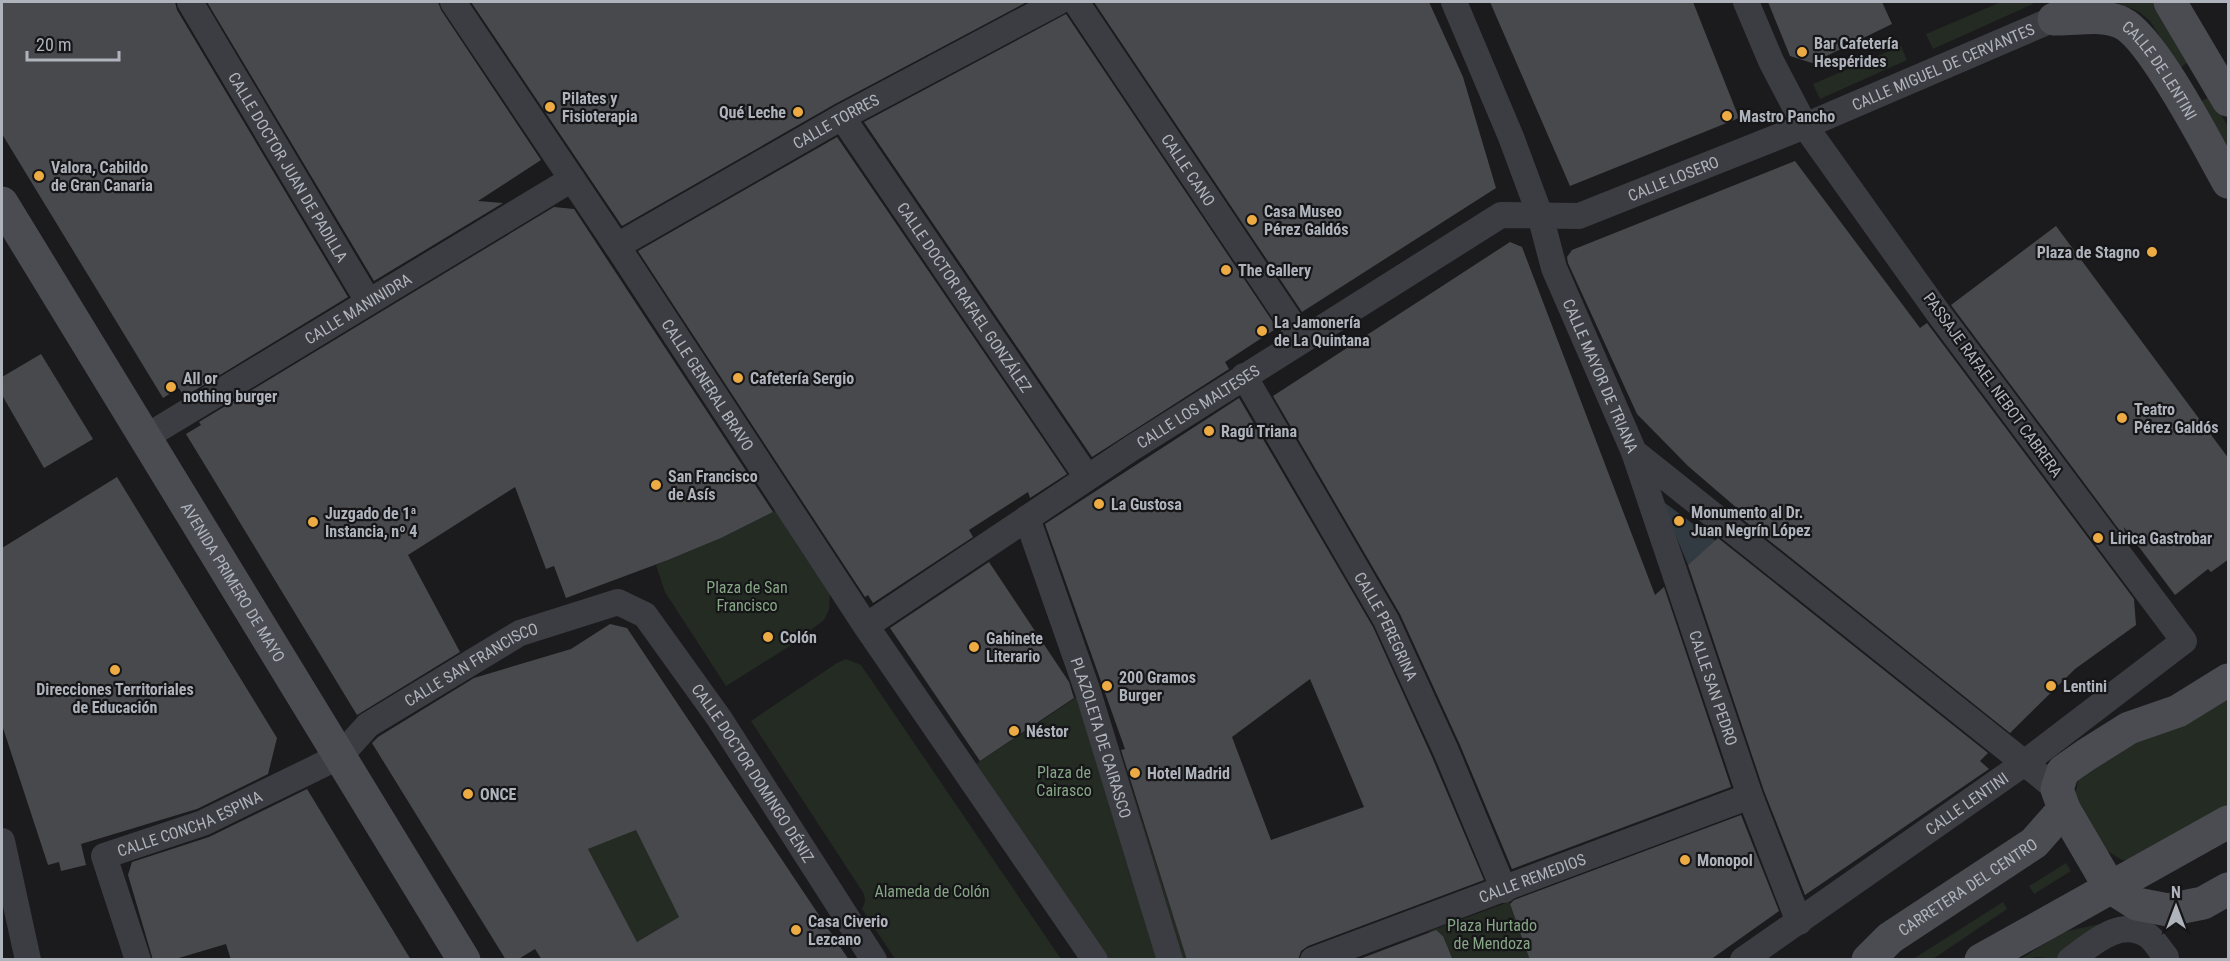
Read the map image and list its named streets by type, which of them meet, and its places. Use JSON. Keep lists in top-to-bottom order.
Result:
{
  "streets": {
    "street": [
      "CALLE MIGUEL DE CERVANTES",
      "CALLE DE LENTINI",
      "CALLE TORRES",
      "CALLE DOCTOR JUAN DE PADILLA",
      "CALLE CANO",
      "CALLE LOSERO",
      "CALLE DOCTOR RAFAEL GONZÁLEZ",
      "CALLE MANINIDRA",
      "CALLE MAYOR DE TRIANA",
      "CALLE GENERAL BRAVO",
      "PASSAJE RAFAEL NEBOT CABRERA",
      "CALLE LOS MALTESES",
      "AVENIDA PRIMERO DE MAYO",
      "CALLE PEREGRINA",
      "CALLE SAN FRANCISCO",
      "CALLE SAN PEDRO",
      "PLAZOLETA DE CAIRASCO",
      "CALLE DOCTOR DOMINGO DÉNIZ",
      "CALLE LENTINI",
      "CALLE CONCHA ESPINA",
      "CALLE REMEDIOS",
      "CARRETERA DEL CENTRO"
    ]
  },
  "crossings": [
    ["CALLE MIGUEL DE CERVANTES", "CALLE DE LENTINI"],
    ["CALLE MIGUEL DE CERVANTES", "CALLE LOSERO"],
    ["CALLE MIGUEL DE CERVANTES", "PASSAJE RAFAEL NEBOT CABRERA"],
    ["CALLE TORRES", "CALLE DOCTOR RAFAEL GONZÁLEZ"],
    ["CALLE TORRES", "CALLE GENERAL BRAVO"],
    ["CALLE DOCTOR JUAN DE PADILLA", "CALLE MANINIDRA"],
    ["CALLE CANO", "CALLE LOS MALTESES"],
    ["CALLE LOSERO", "CALLE MAYOR DE TRIANA"],
    ["CALLE LOSERO", "PASSAJE RAFAEL NEBOT CABRERA"],
    ["CALLE LOSERO", "CALLE LOS MALTESES"],
    ["CALLE DOCTOR RAFAEL GONZÁLEZ", "CALLE LOS MALTESES"],
    ["CALLE MANINIDRA", "CALLE GENERAL BRAVO"],
    ["CALLE MANINIDRA", "AVENIDA PRIMERO DE MAYO"],
    ["CALLE MAYOR DE TRIANA", "CALLE LOS MALTESES"],
    ["CALLE MAYOR DE TRIANA", "CALLE SAN PEDRO"],
    ["CALLE MAYOR DE TRIANA", "CALLE LENTINI"],
    ["CALLE MAYOR DE TRIANA", "CARRETERA DEL CENTRO"],
    ["CALLE GENERAL BRAVO", "CALLE LOS MALTESES"],
    ["PASSAJE RAFAEL NEBOT CABRERA", "CALLE LENTINI"],
    ["CALLE LOS MALTESES", "CALLE PEREGRINA"],
    ["CALLE LOS MALTESES", "PLAZOLETA DE CAIRASCO"],
    ["AVENIDA PRIMERO DE MAYO", "CALLE SAN FRANCISCO"],
    ["AVENIDA PRIMERO DE MAYO", "CALLE CONCHA ESPINA"],
    ["CALLE PEREGRINA", "CALLE REMEDIOS"],
    ["CALLE SAN FRANCISCO", "CALLE DOCTOR DOMINGO DÉNIZ"],
    ["CALLE SAN FRANCISCO", "CALLE CONCHA ESPINA"],
    ["CALLE SAN PEDRO", "CALLE LENTINI"],
    ["CALLE SAN PEDRO", "CALLE REMEDIOS"]
  ],
  "parks": [
    "Plaza de San Francisco",
    "Plaza de Cairasco",
    "Alameda de Colón",
    "Plaza Hurtado de Mendoza"
  ],
  "places": [
    "Bar Cafetería Hespérides",
    "Pilates y Fisioterapia",
    "Qué Leche",
    "Mastro Pancho",
    "Valora, Cabildo de Gran Canaria",
    "Casa Museo Pérez Galdós",
    "Plaza de Stagno",
    "The Gallery",
    "La Jamonería de La Quintana",
    "Cafetería Sergio",
    "All or nothing burger",
    "Teatro Pérez Galdós",
    "Ragú Triana",
    "San Francisco de Asís",
    "La Gustosa",
    "Monumento al Dr. Juan Negrín López",
    "Juzgado de 1ª Instancia, nº 4",
    "Lirica Gastrobar",
    "Colón",
    "Gabinete Literario",
    "Direcciones Territoriales de Educación",
    "200 Gramos Burger",
    "Lentini",
    "Néstor",
    "Hotel Madrid",
    "ONCE",
    "Monopol",
    "Casa Civerio Lezcano"
  ],
  "scale_bar": "20 m",
  "north": "top"
}
